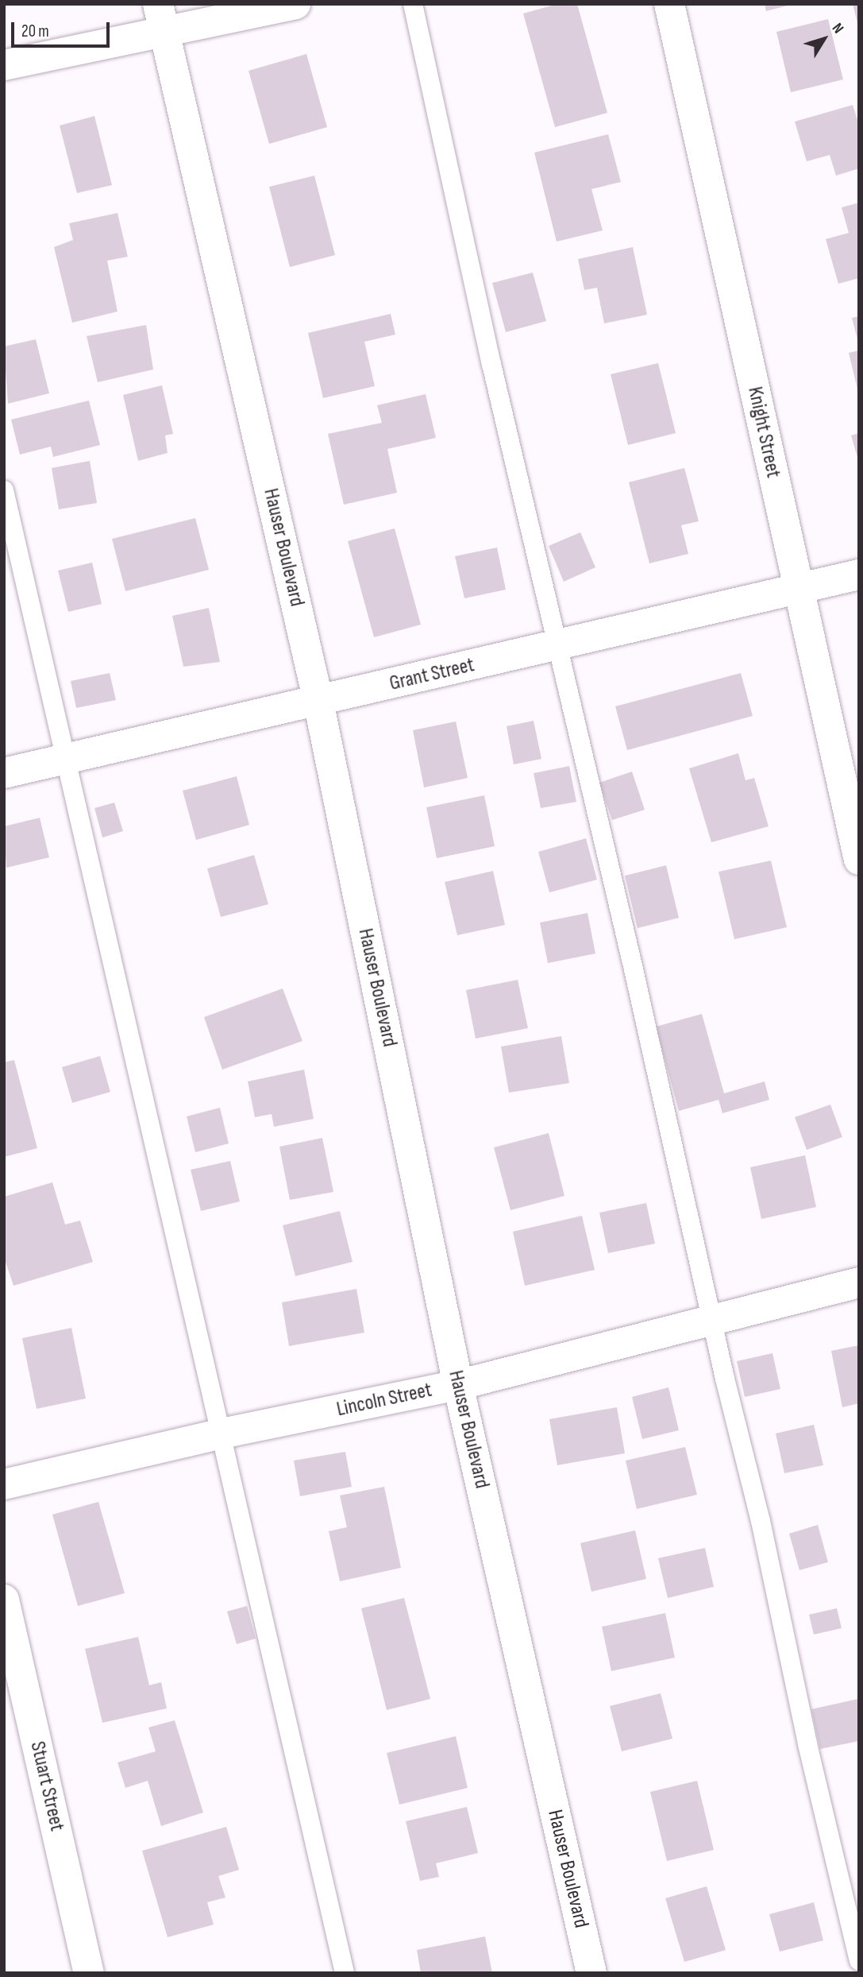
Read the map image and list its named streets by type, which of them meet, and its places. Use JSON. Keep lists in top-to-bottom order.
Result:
{
  "streets": {
    "street": [
      "Knight Street",
      "Hauser Boulevard",
      "Grant Street",
      "Lincoln Street",
      "Stuart Street"
    ]
  },
  "crossings": [
    ["Knight Street", "Grant Street"],
    ["Hauser Boulevard", "Grant Street"],
    ["Hauser Boulevard", "Lincoln Street"]
  ],
  "scale_bar": "20 m",
  "north": "top right"
}
